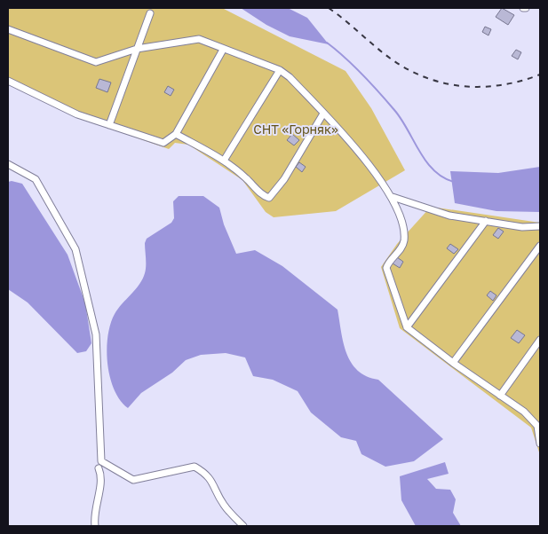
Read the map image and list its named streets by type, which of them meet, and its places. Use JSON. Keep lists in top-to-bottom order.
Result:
{
  "parks": ["СНТ «Горняк»"]
}
